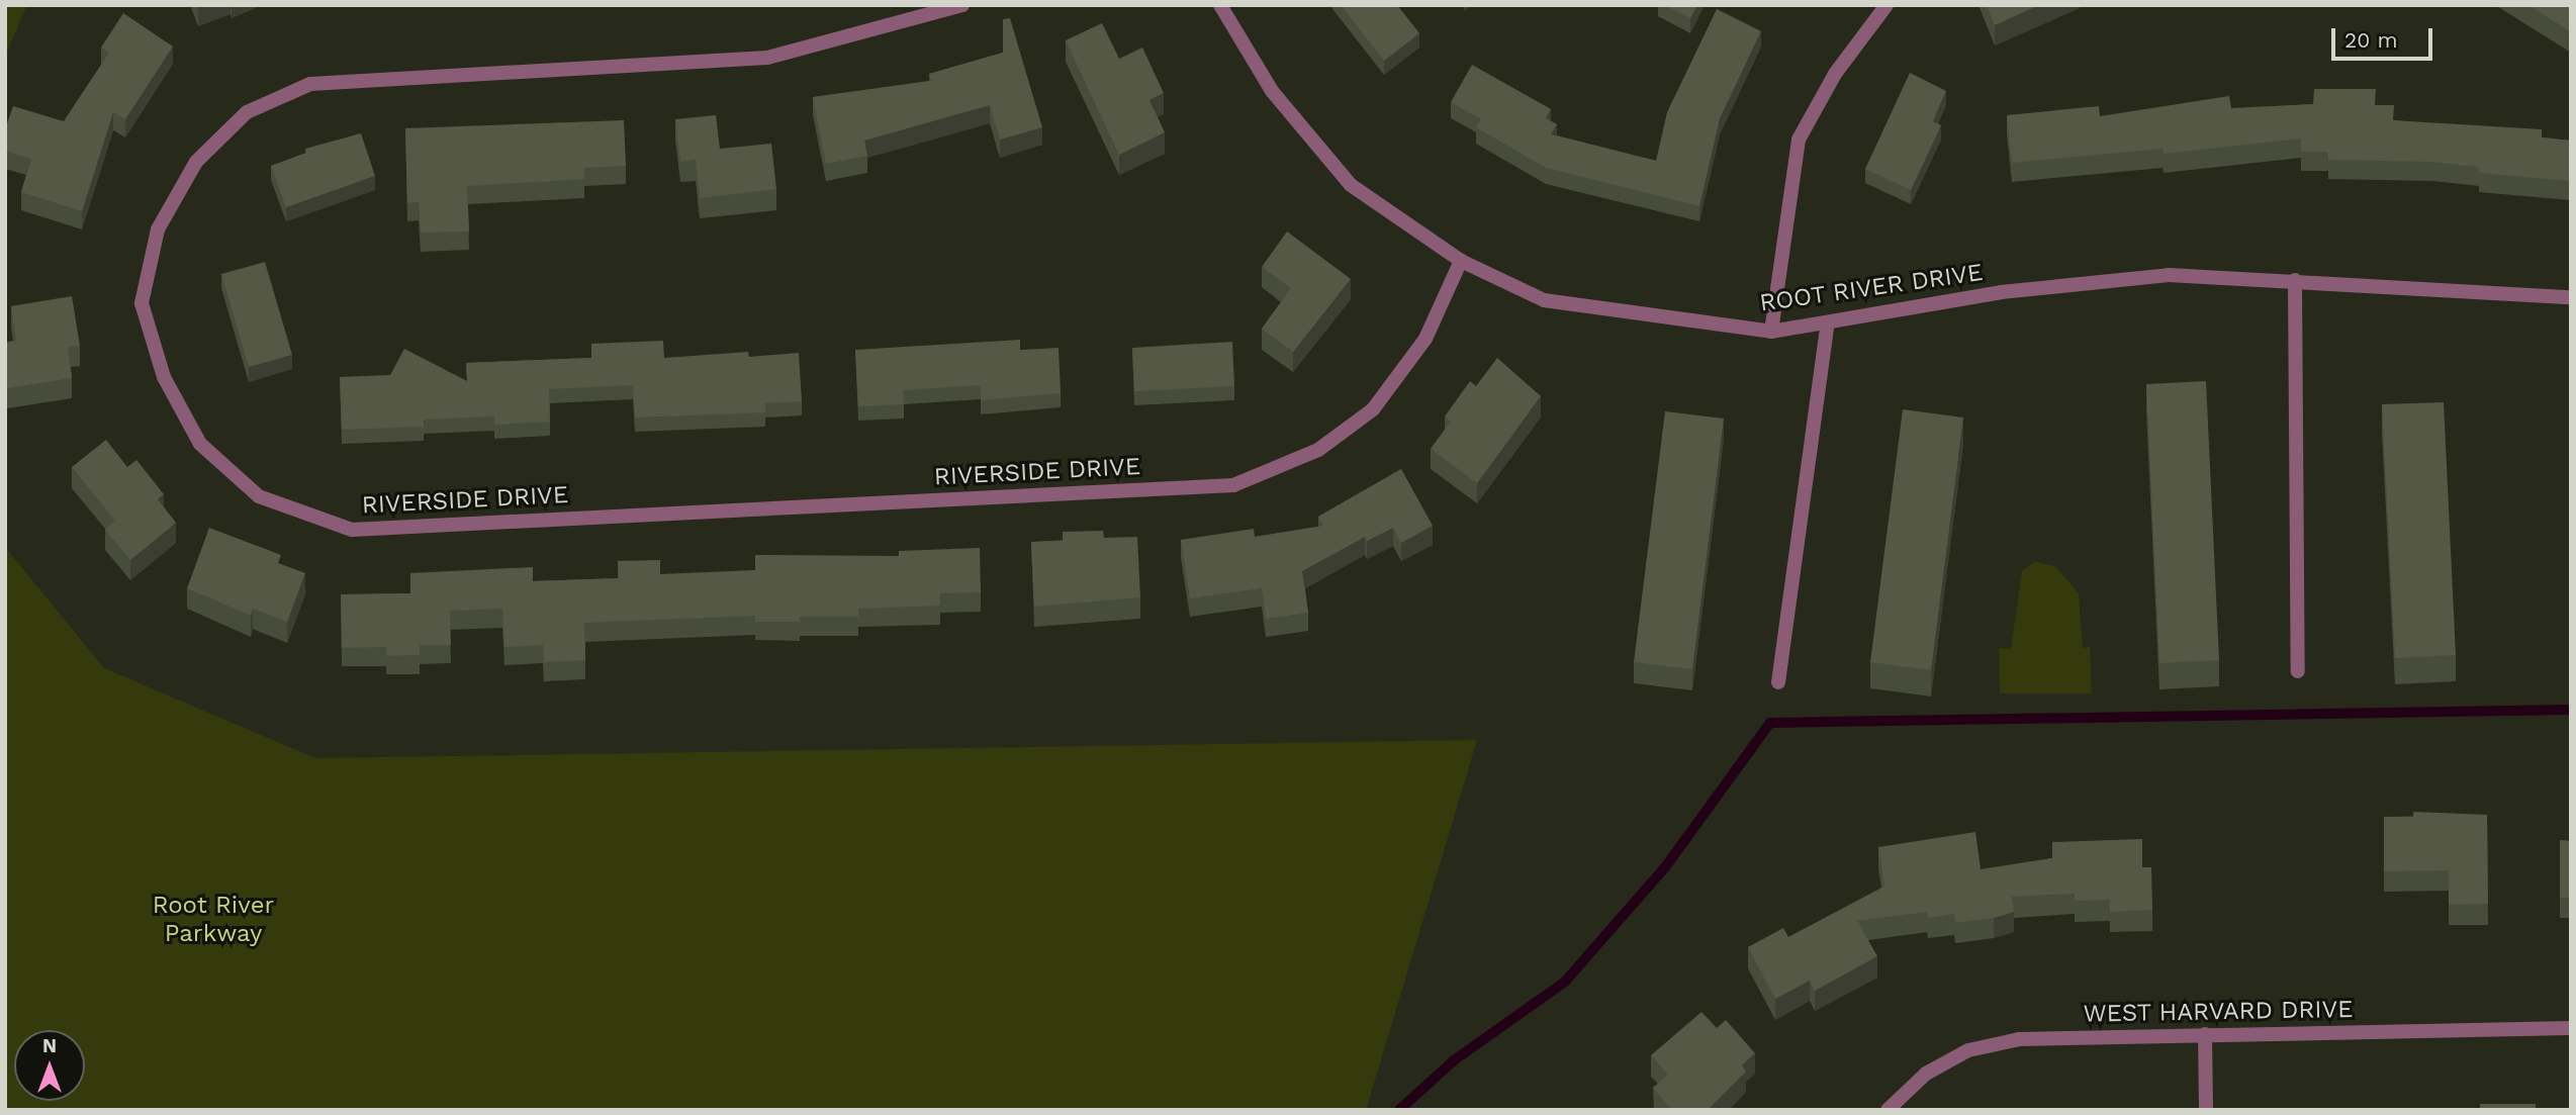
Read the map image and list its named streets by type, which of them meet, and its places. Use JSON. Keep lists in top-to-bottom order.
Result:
{
  "streets": {
    "street": ["ROOT RIVER DRIVE", "RIVERSIDE DRIVE", "WEST HARVARD DRIVE"]
  },
  "crossings": [
    ["ROOT RIVER DRIVE", "RIVERSIDE DRIVE"]
  ],
  "parks": ["Root River Parkway"],
  "scale_bar": "20 m",
  "north": "top"
}
